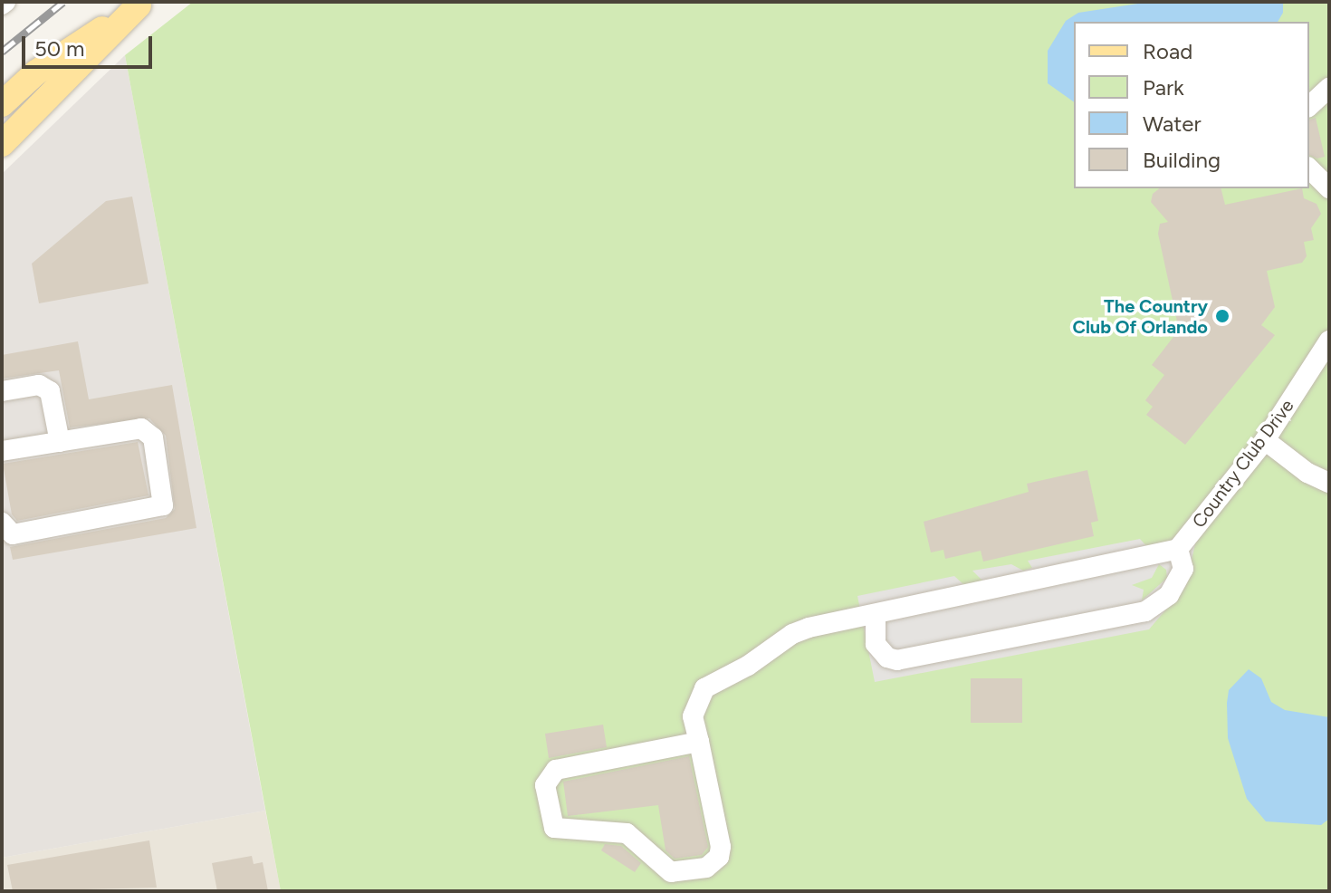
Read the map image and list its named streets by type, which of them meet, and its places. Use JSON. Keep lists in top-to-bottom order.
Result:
{
  "streets": {
    "street": ["Country Club Drive"]
  },
  "places": ["The Country Club Of Orlando"],
  "legend": [
    "Road",
    "Park",
    "Water",
    "Building"
  ],
  "scale_bar": "50 m"
}
